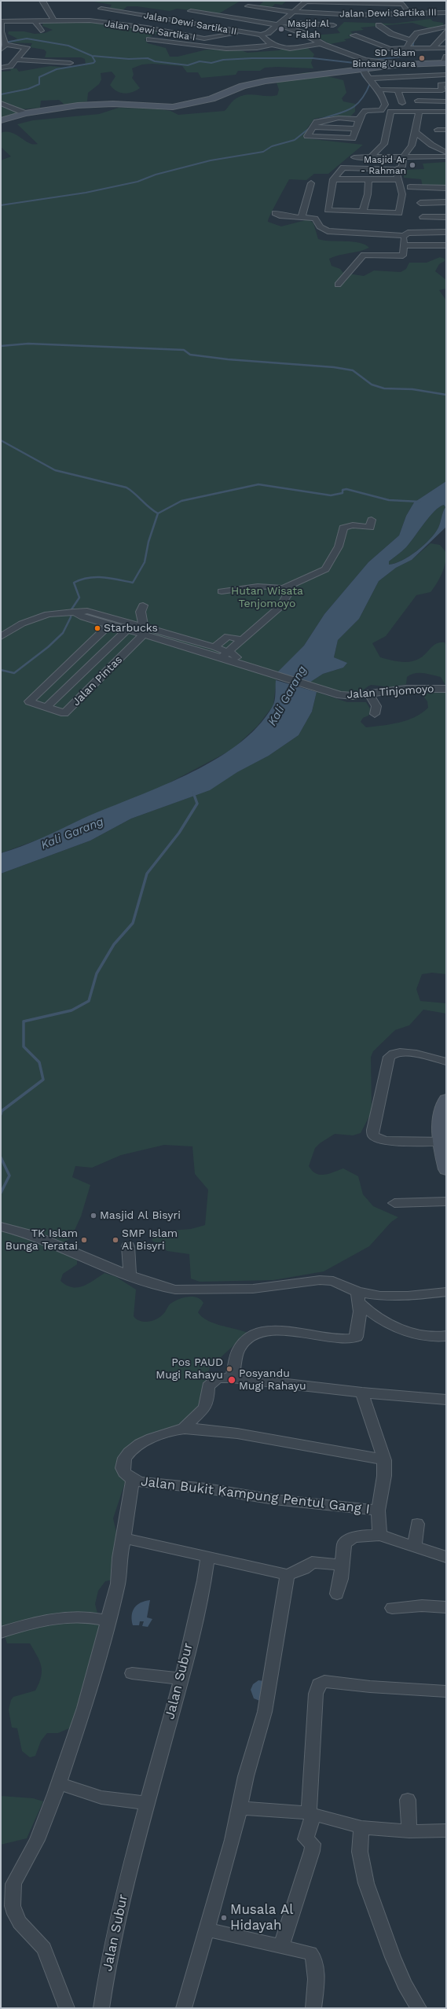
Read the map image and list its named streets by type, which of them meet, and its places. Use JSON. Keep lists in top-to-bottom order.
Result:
{
  "streets": {
    "street": [
      "Jalan Dewi Sartika III",
      "Jalan Dewi Sartika II",
      "Jalan Dewi Sartika I",
      "Jalan Pintas",
      "Jalan Tinjomoyo",
      "Jalan Bukit Kampung Pentul Gang I",
      "Jalan Subur"
    ]
  },
  "crossings": [
    ["Jalan Dewi Sartika II", "Jalan Dewi Sartika I"]
  ],
  "water": ["Kali Garang"],
  "parks": ["Hutan Wisata Tenjomoyo"],
  "places": [
    "Masjid Al - Falah",
    "SD Islam Bintang Juara",
    "Masjid Ar - Rahman",
    "Starbucks",
    "Masjid Al Bisyri",
    "TK Islam Bunga Teratai",
    "SMP Islam Al Bisyri",
    "Pos PAUD Mugi Rahayu",
    "Posyandu Mugi Rahayu",
    "Musala Al Hidayah"
  ]
}
